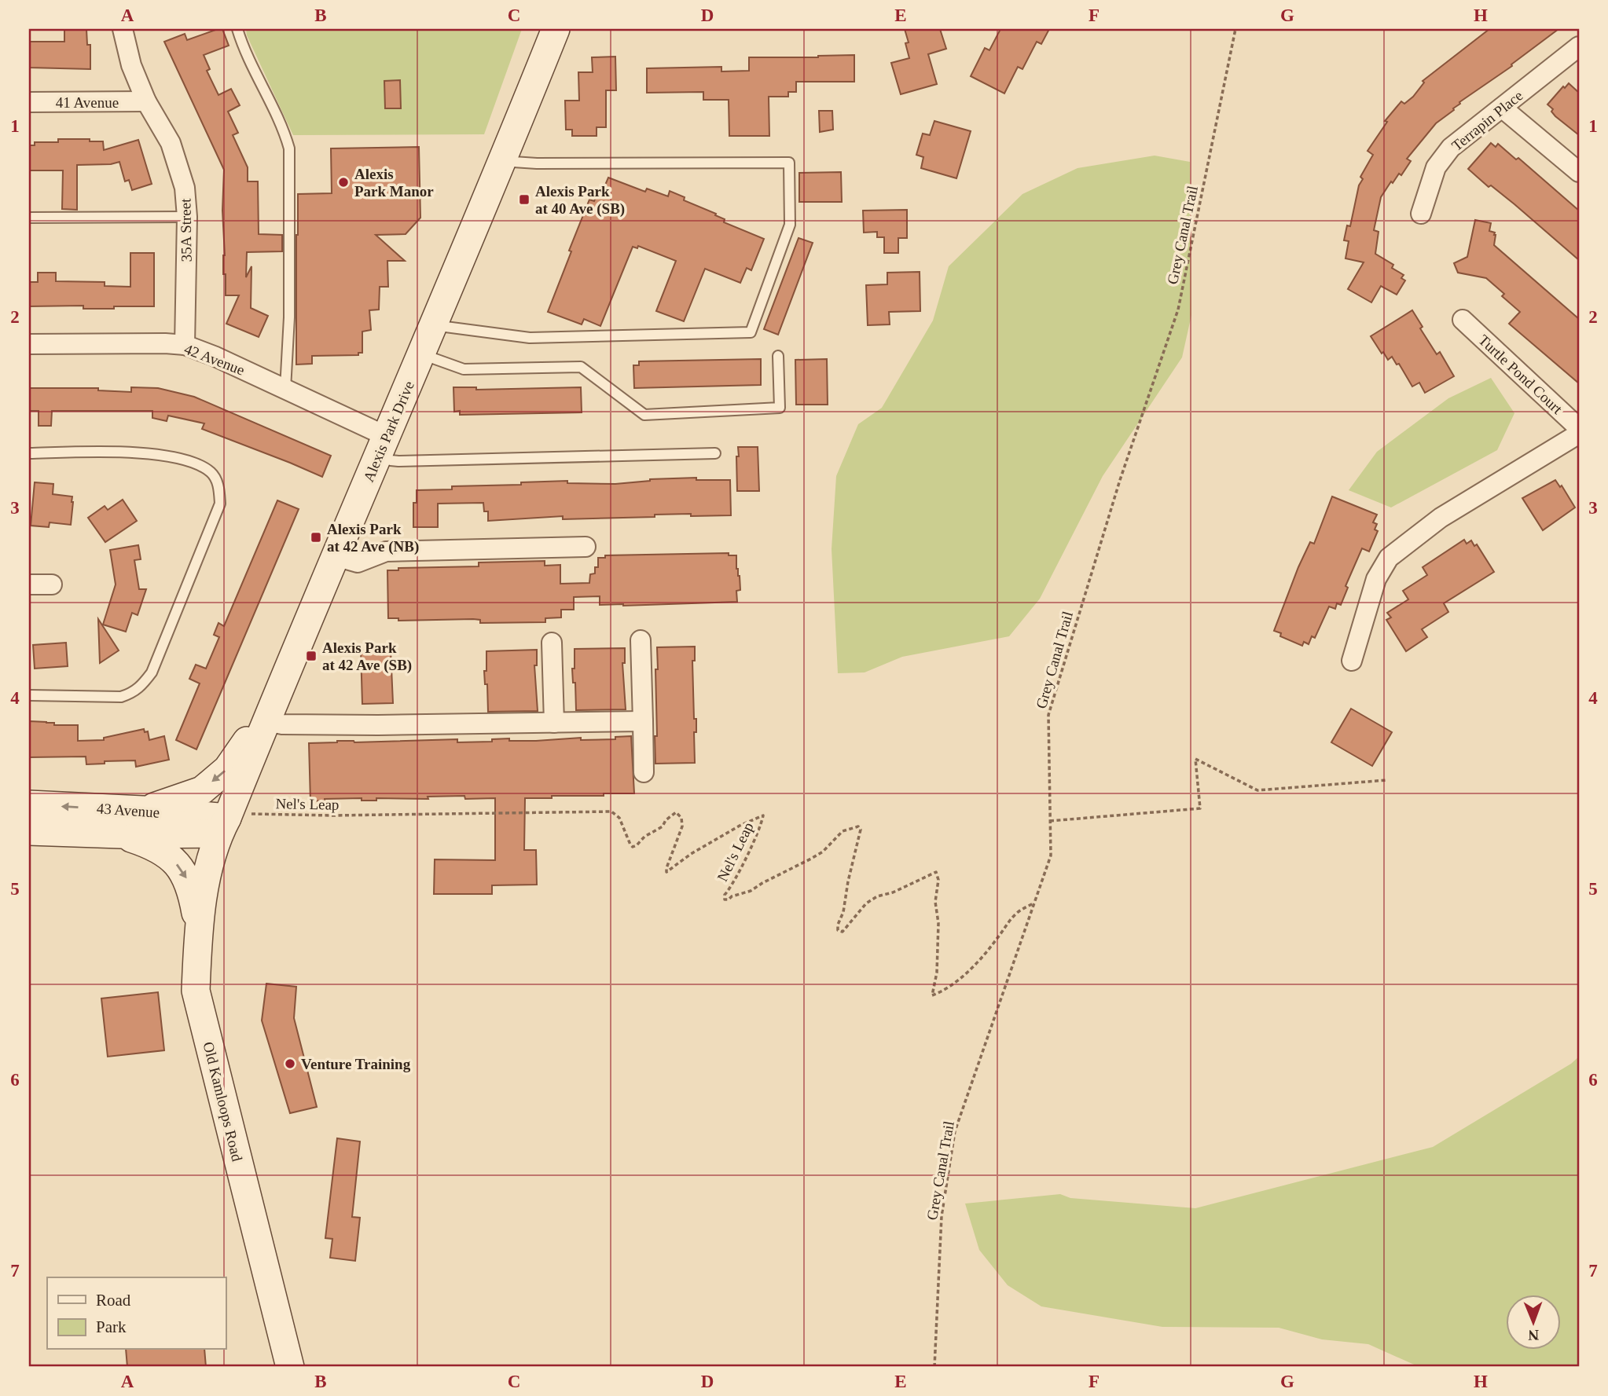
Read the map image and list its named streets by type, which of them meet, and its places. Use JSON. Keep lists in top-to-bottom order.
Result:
{
  "streets": {
    "street": [
      "41 Avenue",
      "Terrapin Place",
      "35A Street",
      "42 Avenue",
      "Turtle Pond Court",
      "Alexis Park Drive",
      "43 Avenue",
      "Old Kamloops Road"
    ],
    "path": ["Grey Canal Trail", "Nel's Leap"]
  },
  "crossings": [
    ["41 Avenue", "35A Street"],
    ["35A Street", "42 Avenue"],
    ["Grey Canal Trail", "Nel's Leap"],
    ["42 Avenue", "Alexis Park Drive"],
    ["Alexis Park Drive", "Nel's Leap"],
    ["Alexis Park Drive", "43 Avenue"],
    ["Alexis Park Drive", "Old Kamloops Road"],
    ["Nel's Leap", "43 Avenue"],
    ["Nel's Leap", "Old Kamloops Road"],
    ["43 Avenue", "Old Kamloops Road"]
  ],
  "places": {
    "other": ["Alexis Park Manor", "Venture Training"],
    "transit": ["Alexis Park at 40 Ave (SB)", "Alexis Park at 42 Ave (NB)", "Alexis Park at 42 Ave (SB)"]
  },
  "legend": ["Road", "Park"],
  "north": "bottom",
  "grid": {
    "columns": [
      "A",
      "B",
      "C",
      "D",
      "E",
      "F",
      "G",
      "H"
    ],
    "rows": [
      "1",
      "2",
      "3",
      "4",
      "5",
      "6",
      "7"
    ]
  }
}
